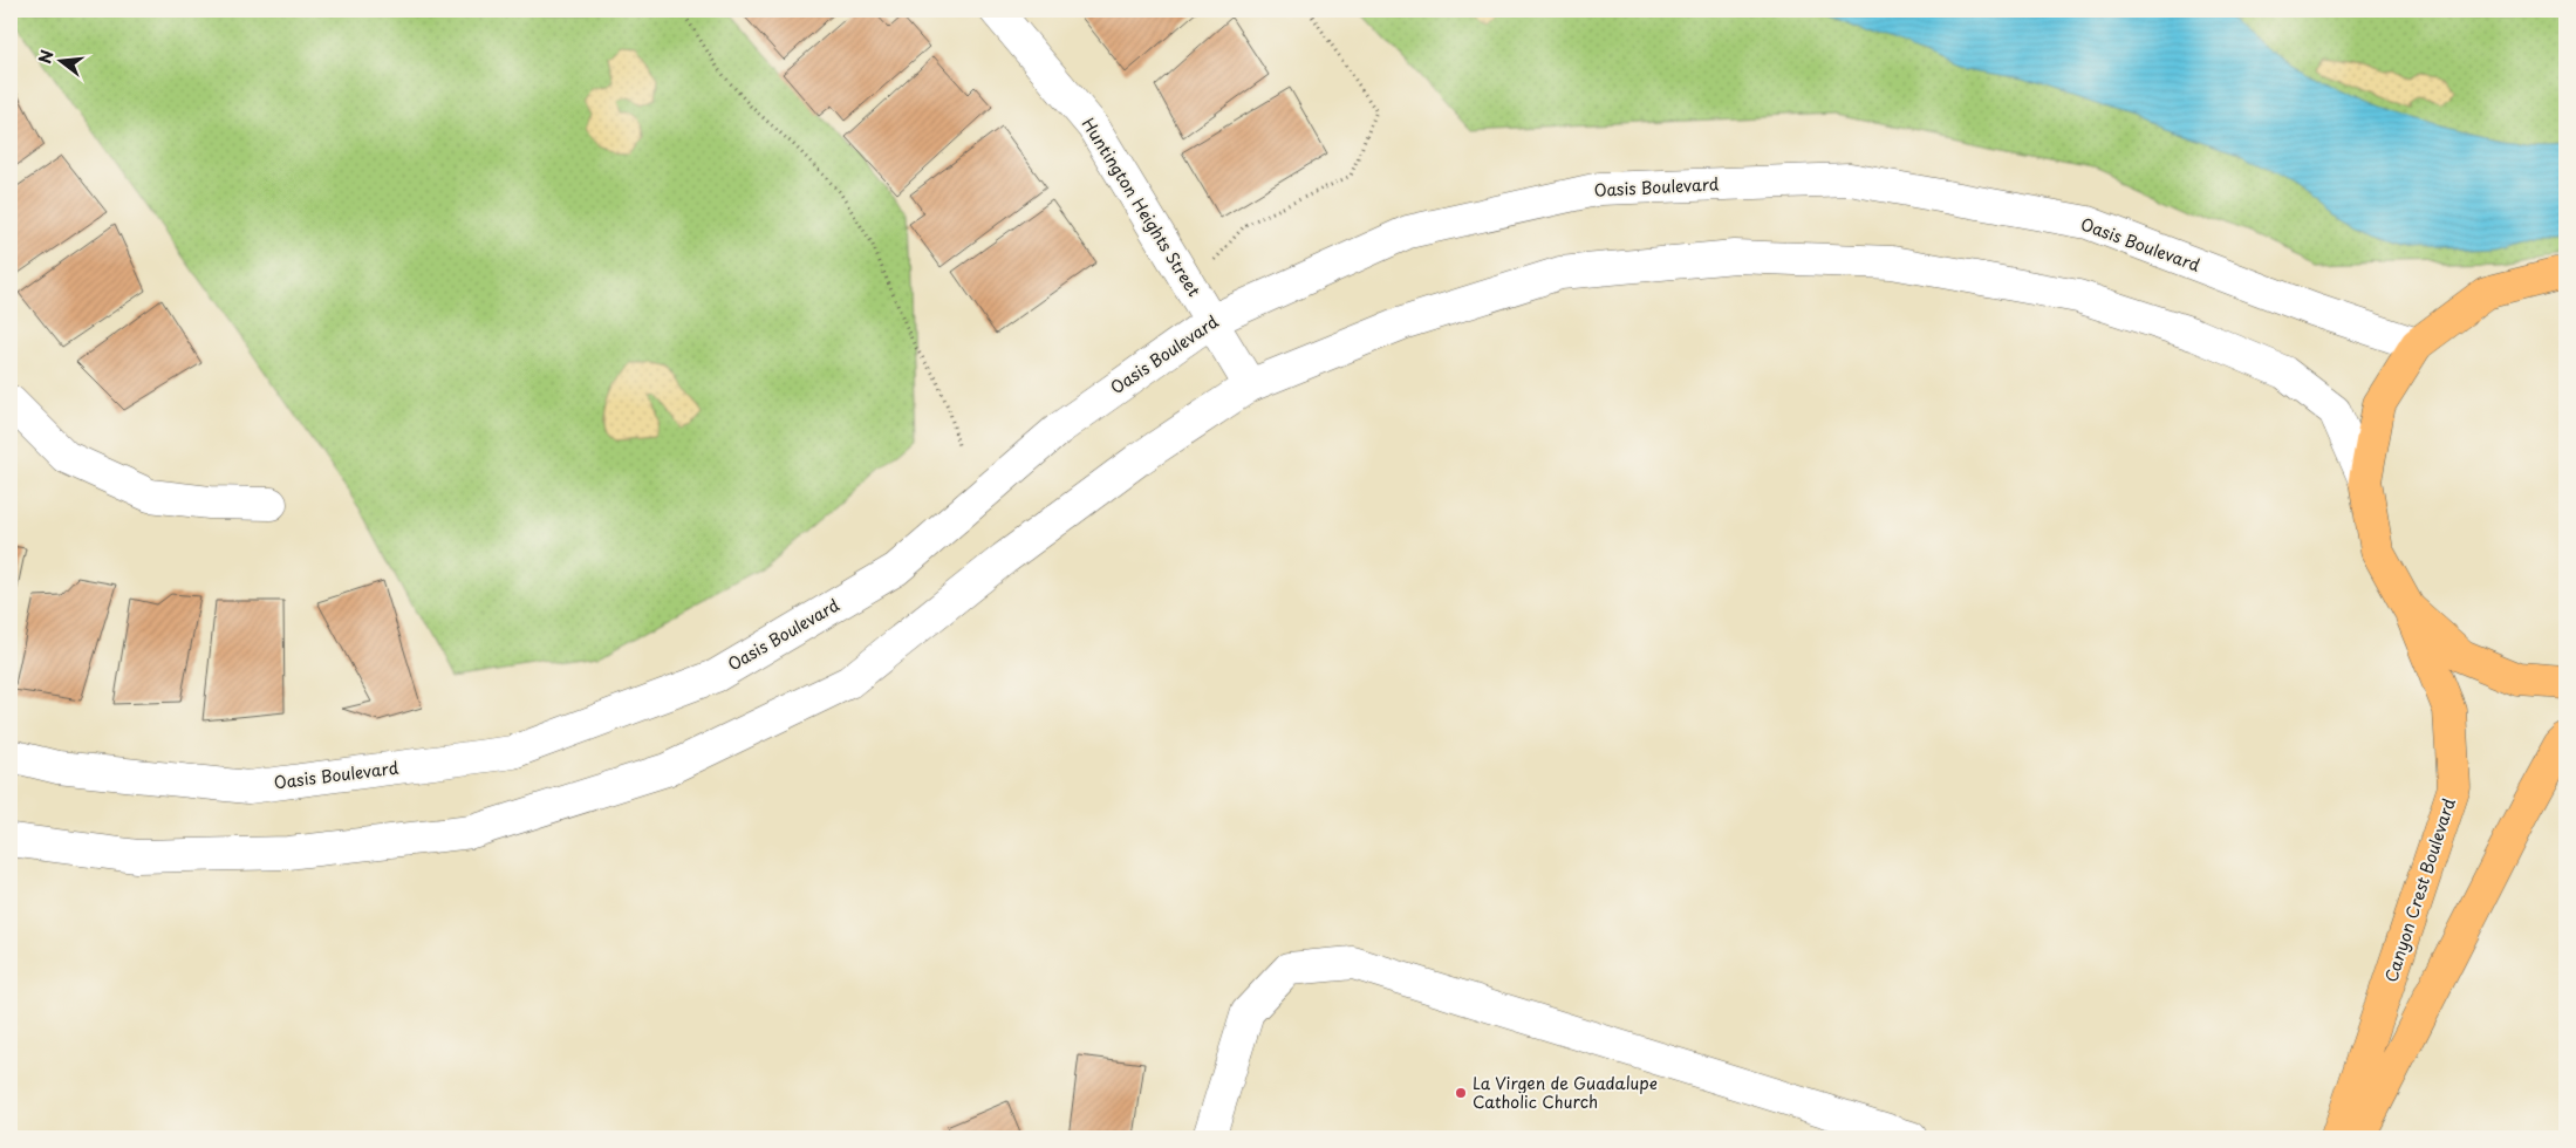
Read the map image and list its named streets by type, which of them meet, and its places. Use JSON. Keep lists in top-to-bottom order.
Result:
{
  "streets": {
    "main road": ["Canyon Crest Boulevard"],
    "street": ["Oasis Boulevard", "Huntington Heights Street"]
  },
  "crossings": [
    ["Oasis Boulevard", "Huntington Heights Street"]
  ],
  "places": ["La Virgen de Guadalupe Catholic Church"],
  "north": "left"
}
